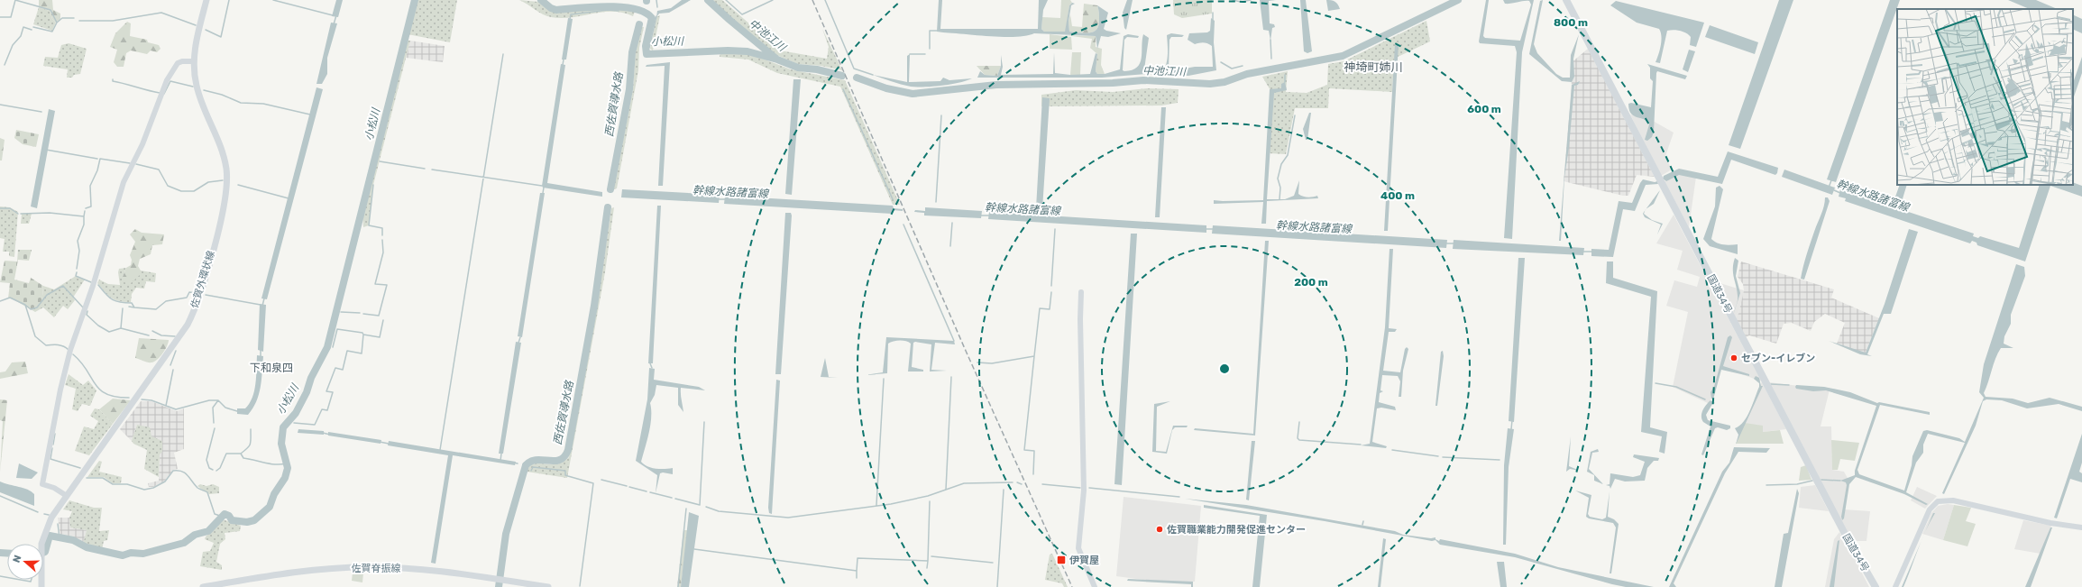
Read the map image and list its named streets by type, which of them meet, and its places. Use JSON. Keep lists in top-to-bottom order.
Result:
{
  "streets": {
    "highway": ["国道34号"],
    "main road": ["佐賀外環状線", "佐賀脊振線"]
  },
  "districts": ["神埼町姉川", "下和泉四"],
  "water": [
    "中池江川",
    "小松川",
    "西佐賀導水路",
    "幹線水路諸富線"
  ],
  "places": {
    "other": ["セブン-イレブン", "佐賀職業能力開発促進センター"],
    "transit": ["伊賀屋"]
  },
  "north": "left",
  "rings": [
    "800 m",
    "600 m",
    "400 m",
    "200 m"
  ]
}
